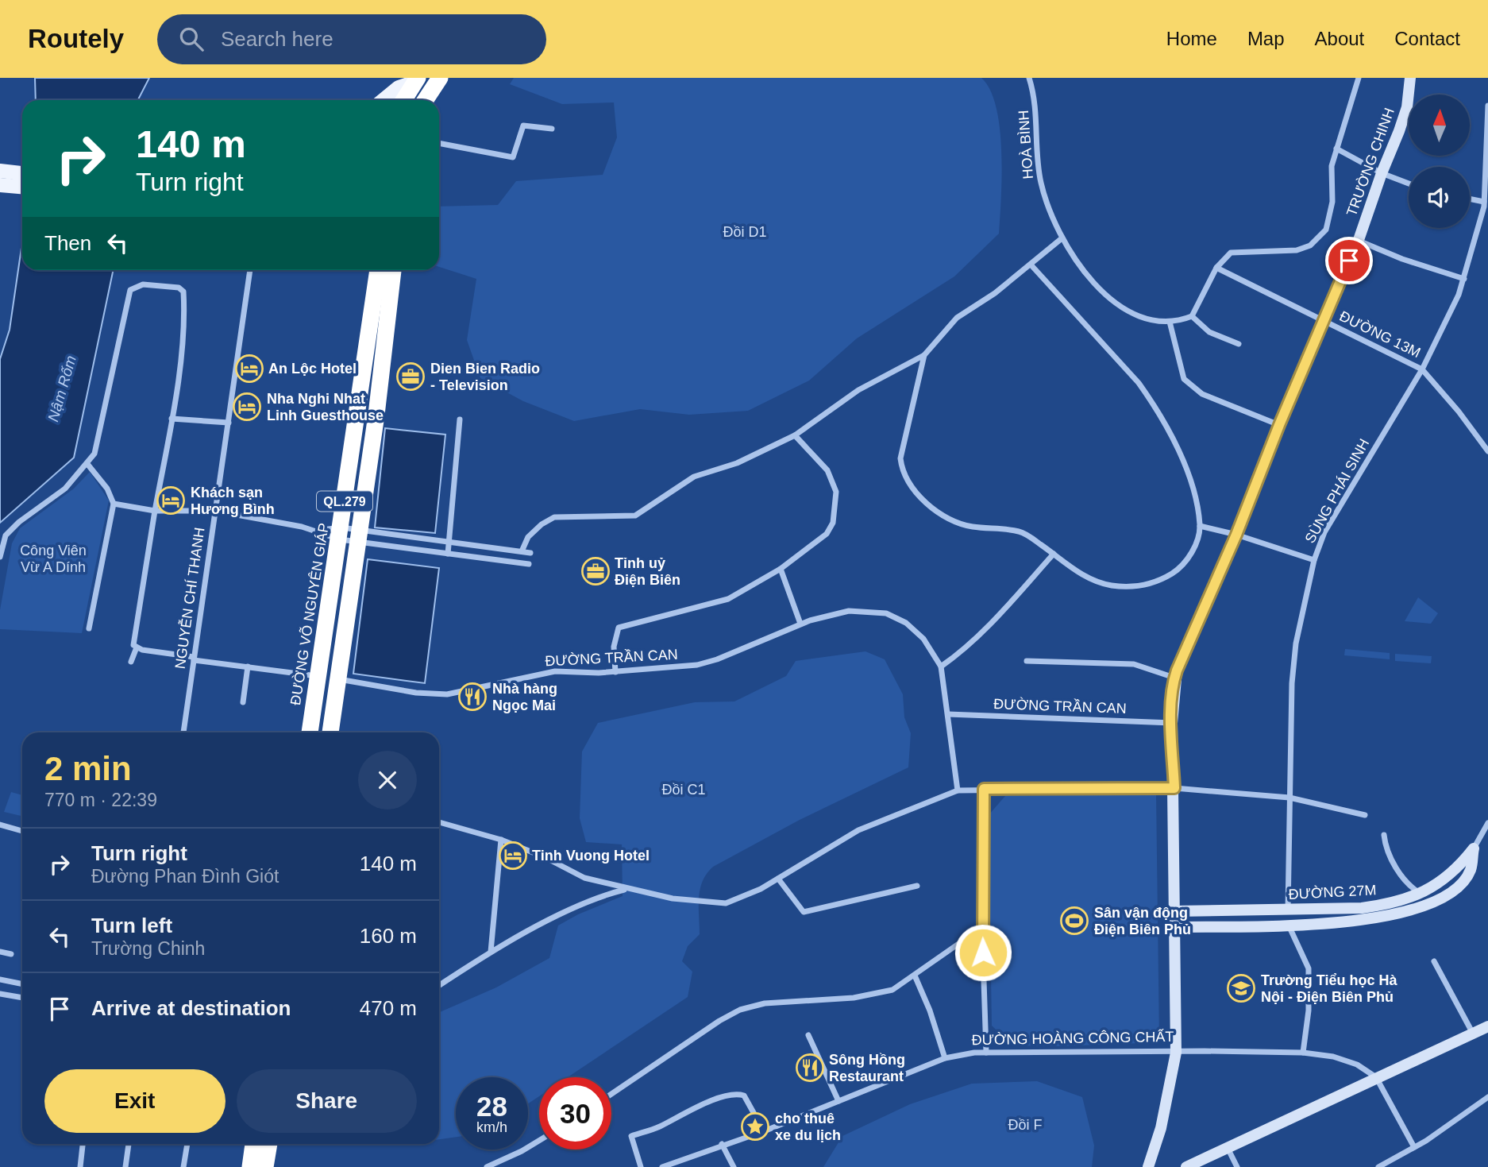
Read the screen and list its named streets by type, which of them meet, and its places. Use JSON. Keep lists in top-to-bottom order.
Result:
{
  "streets": {
    "highway": ["QL.279", "ĐƯỜNG VÕ NGUYÊN GIÁP"],
    "street": [
      "HOÀ BÌNH",
      "TRƯỜNG CHINH",
      "ĐƯỜNG 13M",
      "SÙNG PHÁI SINH",
      "NGUYỄN CHÍ THANH",
      "ĐƯỜNG TRẦN CAN",
      "ĐƯỜNG 27M",
      "ĐƯỜNG HOÀNG CÔNG CHẤT"
    ]
  },
  "crossings": [
    ["TRƯỜNG CHINH", "ĐƯỜNG 13M"],
    ["TRƯỜNG CHINH", "ĐƯỜNG TRẦN CAN"],
    ["TRƯỜNG CHINH", "ĐƯỜNG 27M"],
    ["TRƯỜNG CHINH", "ĐƯỜNG HOÀNG CÔNG CHẤT"],
    ["ĐƯỜNG 13M", "SÙNG PHÁI SINH"],
    ["SÙNG PHÁI SINH", "ĐƯỜNG 27M"],
    ["QL.279", "ĐƯỜNG TRẦN CAN"]
  ],
  "water": ["Nậm Rốm"],
  "parks": [
    "Đồi D1",
    "Công Viên Vừ A Dính",
    "Đồi C1",
    "Đồi F"
  ],
  "places": {
    "hotel": [
      "An Lộc Hotel",
      "Nha Nghi Nhat Linh Guesthouse",
      "Khách sạn Hương Bình",
      "Tinh Vuong Hotel"
    ],
    "office": ["Dien Bien Radio - Television", "Tỉnh uỷ Điện Biên"],
    "restaurant": ["Nhà hàng Ngọc Mai", "Sông Hồng Restaurant"],
    "sports": ["Sân vận động Điện Biên Phủ"],
    "school or university": ["Trường Tiểu học Hà Nội - Điện Biên Phủ"],
    "place": ["cho thuê xe du lịch"]
  },
  "north": "top",
  "page": {
    "header": "Routely",
    "search": "Search here",
    "nav": [
      "Home",
      "Map",
      "About",
      "Contact"
    ],
    "turn": ["140 m", "Turn right"],
    "then": "Then",
    "heading": ["2 min", "770 m · 22:39"],
    "list": [
      {
        "name": "Turn right",
        "note": "Đường Phan Đình Giót",
        "value": "140 m"
      },
      {
        "name": "Turn left",
        "note": "Trường Chinh",
        "value": "160 m"
      },
      {
        "name": "Arrive at destination",
        "value": "470 m"
      }
    ],
    "buttons": ["Exit", "Share"],
    "speed": "28 km/h",
    "limit": "30"
  }
}
